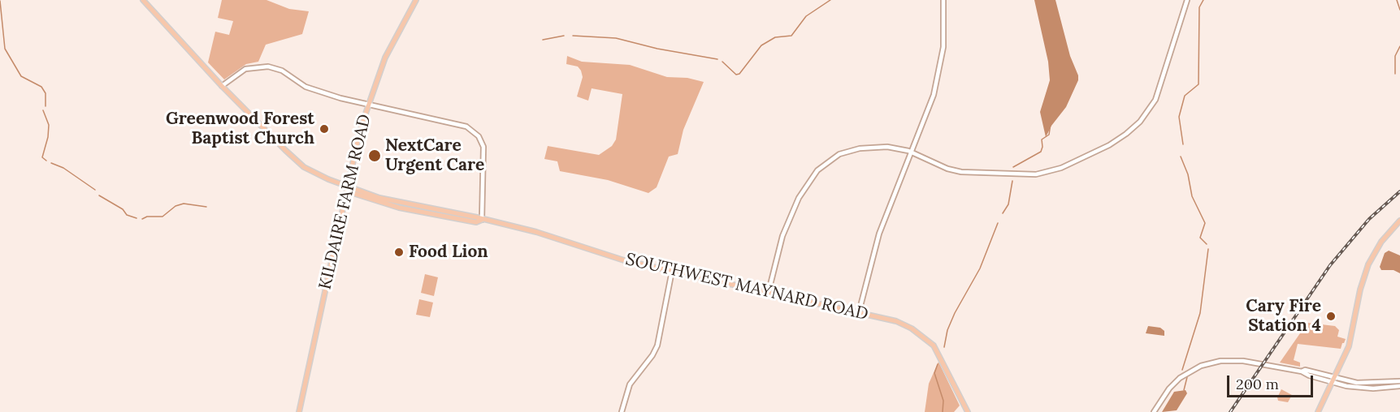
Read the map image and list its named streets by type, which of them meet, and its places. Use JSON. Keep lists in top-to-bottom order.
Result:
{
  "streets": {
    "main road": ["KILDAIRE FARM ROAD", "SOUTHWEST MAYNARD ROAD"]
  },
  "crossings": [
    ["KILDAIRE FARM ROAD", "SOUTHWEST MAYNARD ROAD"]
  ],
  "places": [
    "Greenwood Forest Baptist Church",
    "NextCare Urgent Care",
    "Food Lion",
    "Cary Fire Station 4"
  ],
  "scale_bar": "200 m"
}
